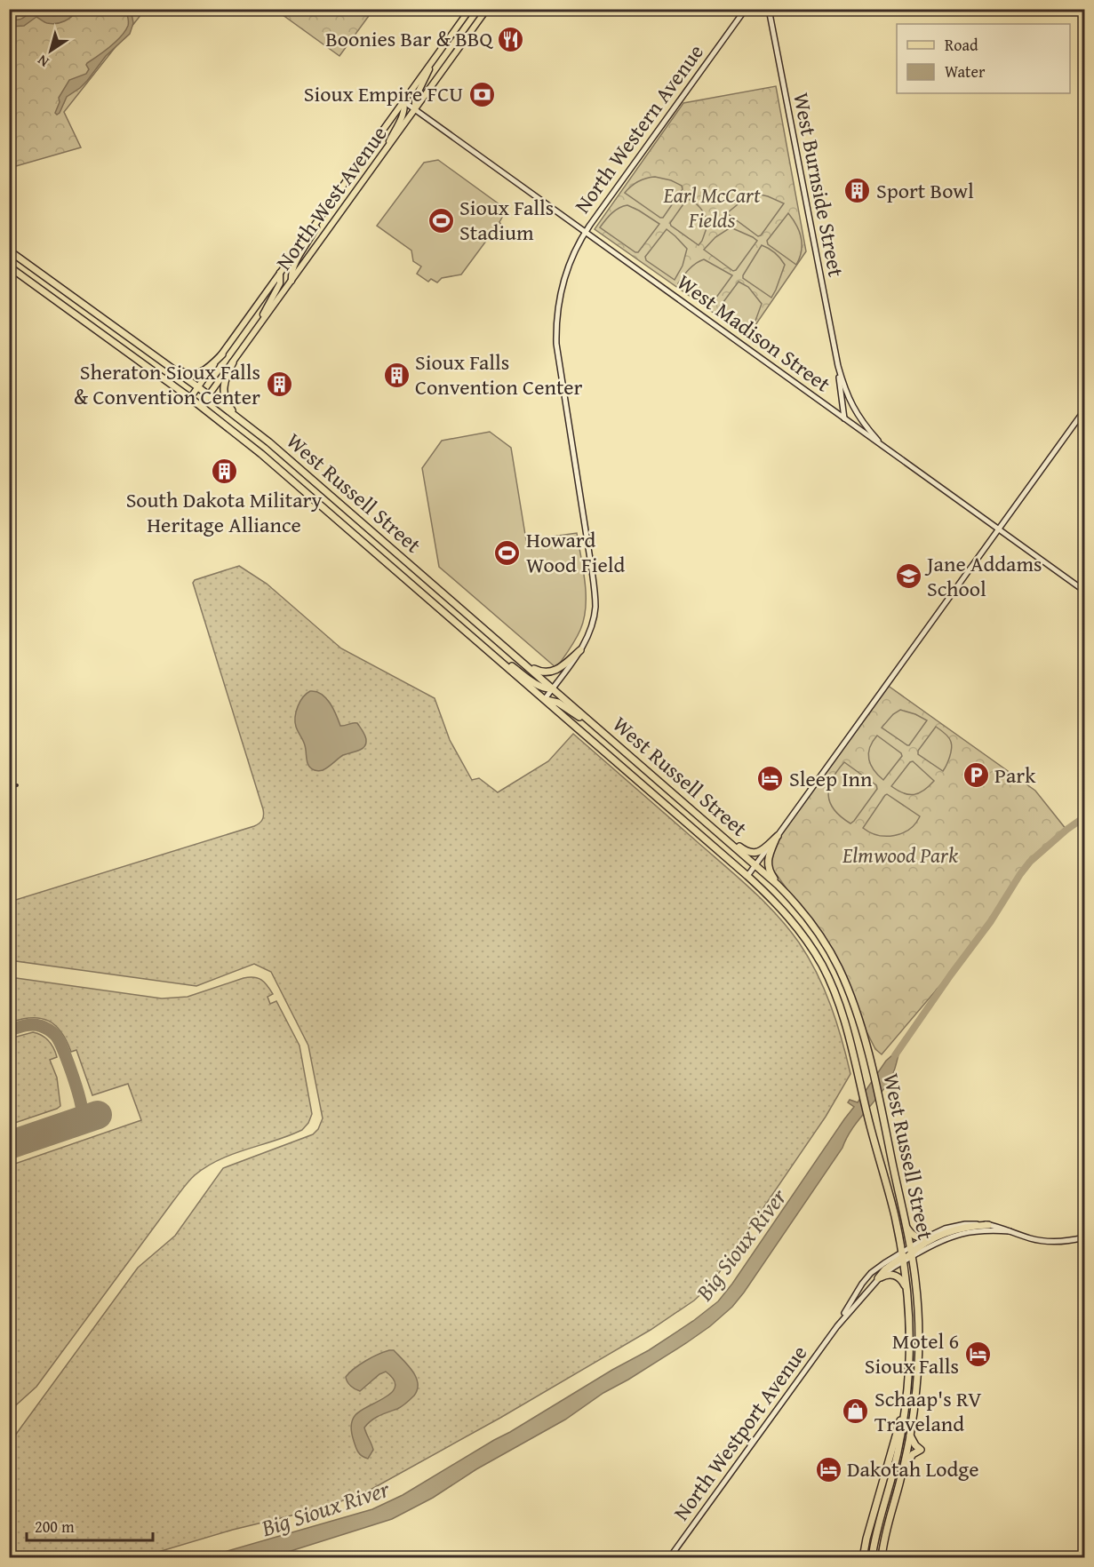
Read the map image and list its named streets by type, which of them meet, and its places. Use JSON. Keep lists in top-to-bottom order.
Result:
{
  "streets": {
    "highway": ["West Russell Street"],
    "main road": [
      "North Western Avenue",
      "West Burnside Street",
      "North West Avenue",
      "West Madison Street",
      "North Westport Avenue"
    ]
  },
  "crossings": [
    ["North Western Avenue", "West Madison Street"],
    ["North Western Avenue", "West Russell Street"],
    ["West Burnside Street", "West Madison Street"],
    ["North West Avenue", "West Madison Street"],
    ["North West Avenue", "West Russell Street"],
    ["West Russell Street", "North Westport Avenue"]
  ],
  "water": ["Big Sioux River"],
  "parks": ["Earl McCart Fields", "Elmwood Park"],
  "places": {
    "restaurant": ["Boonies Bar & BBQ"],
    "bank": ["Sioux Empire FCU"],
    "building": [
      "Sport Bowl",
      "Sioux Falls Convention Center",
      "Sheraton Sioux Falls & Convention Center",
      "South Dakota Military Heritage Alliance"
    ],
    "sports": ["Sioux Falls Stadium", "Howard Wood Field"],
    "school or university": ["Jane Addams School"],
    "parking": ["Park"],
    "hotel": ["Sleep Inn", "Motel 6 Sioux Falls", "Dakotah Lodge"],
    "shop": ["Schaap's RV Traveland"]
  },
  "legend": ["Road", "Water"],
  "scale_bar": "200 m",
  "north": "bottom left"
}
